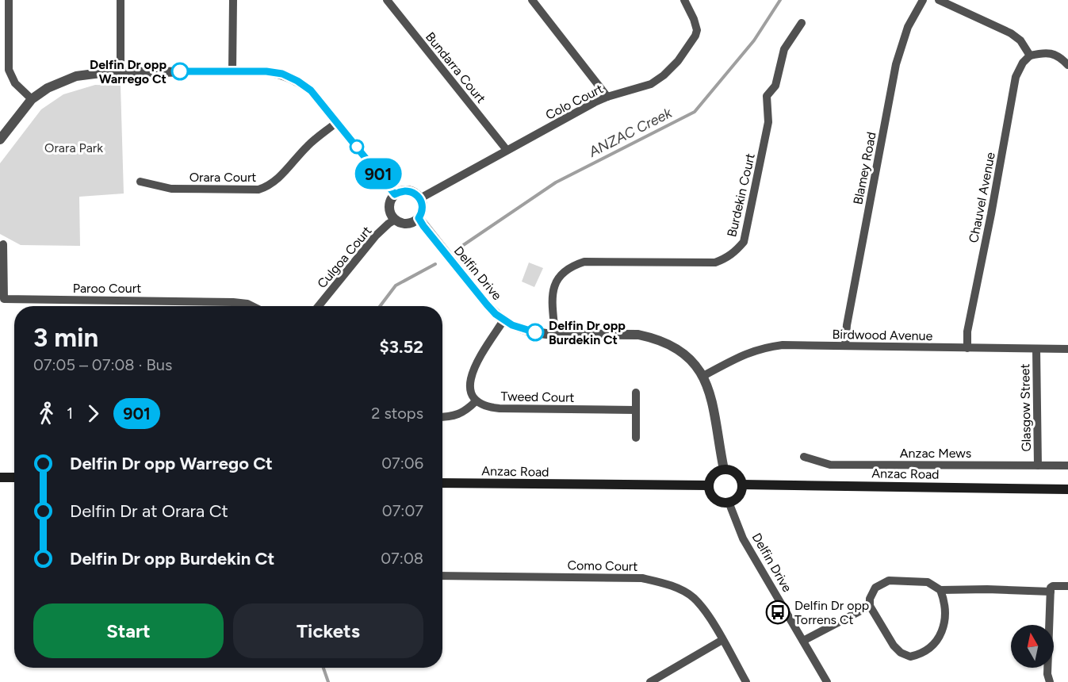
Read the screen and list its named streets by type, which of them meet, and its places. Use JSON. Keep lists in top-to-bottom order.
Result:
{
  "streets": {
    "main road": ["Anzac Road"],
    "street": [
      "Bundarra Court",
      "Colo Court",
      "Blamey Road",
      "Orara Court",
      "Burdekin Court",
      "Chauvel Avenue",
      "Culgoa Court",
      "Delfin Drive",
      "Paroo Court",
      "Birdwood Avenue",
      "Tweed Court",
      "Glasgow Street",
      "Anzac Mews",
      "Como Court"
    ]
  },
  "crossings": [
    ["Bundarra Court", "Colo Court"],
    ["Colo Court", "Culgoa Court"],
    ["Colo Court", "Delfin Drive"],
    ["Blamey Road", "Birdwood Avenue"],
    ["Burdekin Court", "Delfin Drive"],
    ["Chauvel Avenue", "Birdwood Avenue"],
    ["Culgoa Court", "Delfin Drive"],
    ["Delfin Drive", "Birdwood Avenue"],
    ["Delfin Drive", "Anzac Road"],
    ["Birdwood Avenue", "Glasgow Street"],
    ["Glasgow Street", "Anzac Mews"]
  ],
  "water": ["ANZAC Creek"],
  "parks": ["Orara Park"],
  "places": {
    "other": ["Delfin Dr opp Warrego Ct", "Delfin Dr opp Burdekin Ct"],
    "bus stop": ["Delfin Dr opp Torrens Ct"]
  },
  "lines": ["bus line 901"],
  "north": "top",
  "page": {
    "on_map": "901",
    "heading": ["3 min", "07:05 – 07:08 · Bus", "$3.52"],
    "legs": ["1", "901", "2 stops"],
    "list": [
      {
        "name": "Delfin Dr opp Warrego Ct",
        "value": "07:06"
      },
      {
        "name": "Delfin Dr at Orara Ct",
        "value": "07:07"
      },
      {
        "name": "Delfin Dr opp Burdekin Ct",
        "value": "07:08"
      }
    ],
    "buttons": ["Start", "Tickets"]
  }
}
